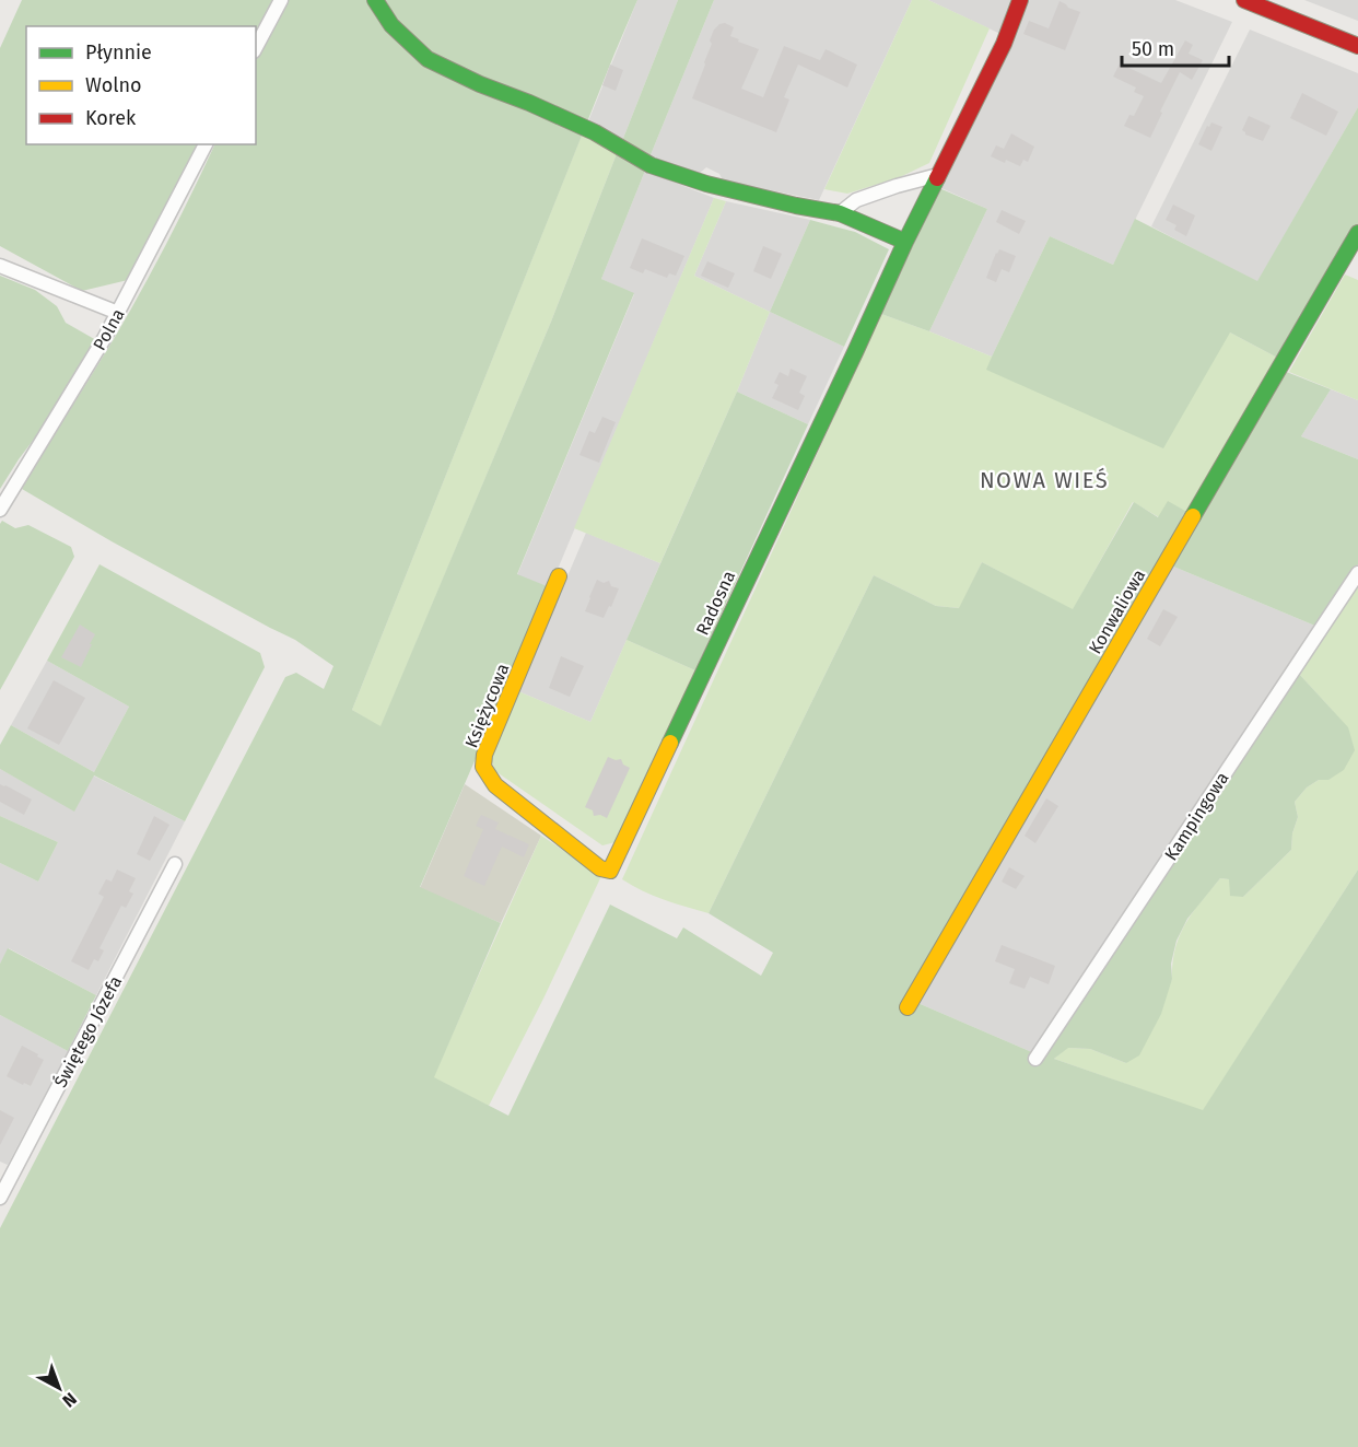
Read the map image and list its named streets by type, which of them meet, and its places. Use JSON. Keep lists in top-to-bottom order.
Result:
{
  "streets": {
    "street": [
      "Polna",
      "Radosna",
      "Konwaliowa",
      "Księżycowa",
      "Kampingowa",
      "Świętego Józefa"
    ]
  },
  "crossings": [
    ["Radosna", "Księżycowa"]
  ],
  "districts": ["NOWA WIEŚ"],
  "legend": ["Płynnie", "Wolno", "Korek"],
  "scale_bar": "50 m",
  "north": "bottom right"
}
